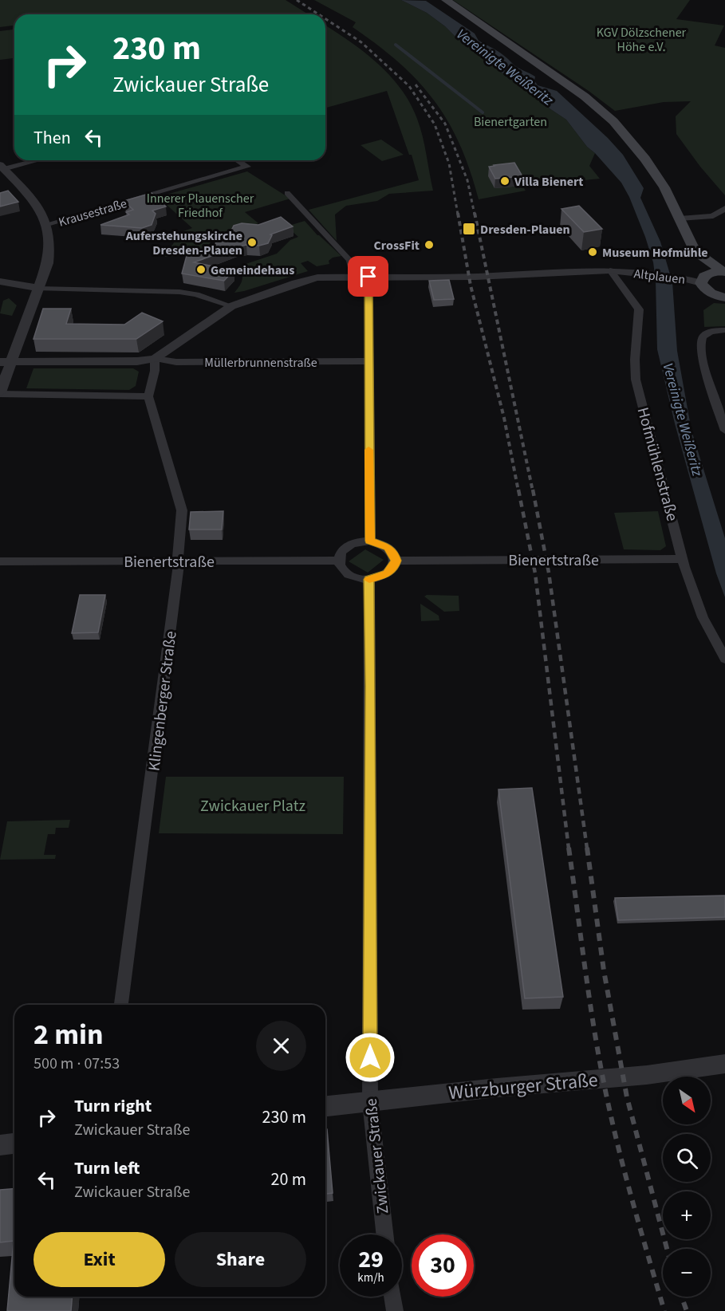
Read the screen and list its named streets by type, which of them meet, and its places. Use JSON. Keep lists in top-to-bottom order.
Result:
{
  "streets": {
    "street": [
      "Krausestraße",
      "Altplauen",
      "Müllerbrunnenstraße",
      "Hofmühlenstraße",
      "Bienertstraße",
      "Klingenberger Straße",
      "Würzburger Straße",
      "Zwickauer Straße"
    ]
  },
  "crossings": [
    ["Altplauen", "Müllerbrunnenstraße"],
    ["Altplauen", "Hofmühlenstraße"],
    ["Hofmühlenstraße", "Bienertstraße"],
    ["Bienertstraße", "Klingenberger Straße"],
    ["Bienertstraße", "Zwickauer Straße"],
    ["Würzburger Straße", "Zwickauer Straße"]
  ],
  "water": ["Vereinigte Weißeritz"],
  "parks": [
    "KGV Dölzschener Höhe e.V.",
    "Bienertgarten",
    "Innerer Plauenscher Friedhof",
    "Zwickauer Platz"
  ],
  "places": {
    "other": [
      "Villa Bienert",
      "Auferstehungskirche Dresden-Plauen",
      "CrossFit",
      "Museum Hofmühle",
      "Gemeindehaus"
    ],
    "transit": ["Dresden-Plauen"]
  },
  "north": "bottom right",
  "page": {
    "turn": ["230 m", "Zwickauer Straße"],
    "then": "Then",
    "heading": ["2 min", "500 m · 07:53"],
    "map_buttons": ["+", "−"],
    "list": [
      {
        "name": "Turn right",
        "note": "Zwickauer Straße",
        "value": "230 m"
      },
      {
        "name": "Turn left",
        "note": "Zwickauer Straße",
        "value": "20 m"
      }
    ],
    "buttons": ["Exit", "Share"],
    "speed": "29 km/h",
    "limit": "30"
  }
}
